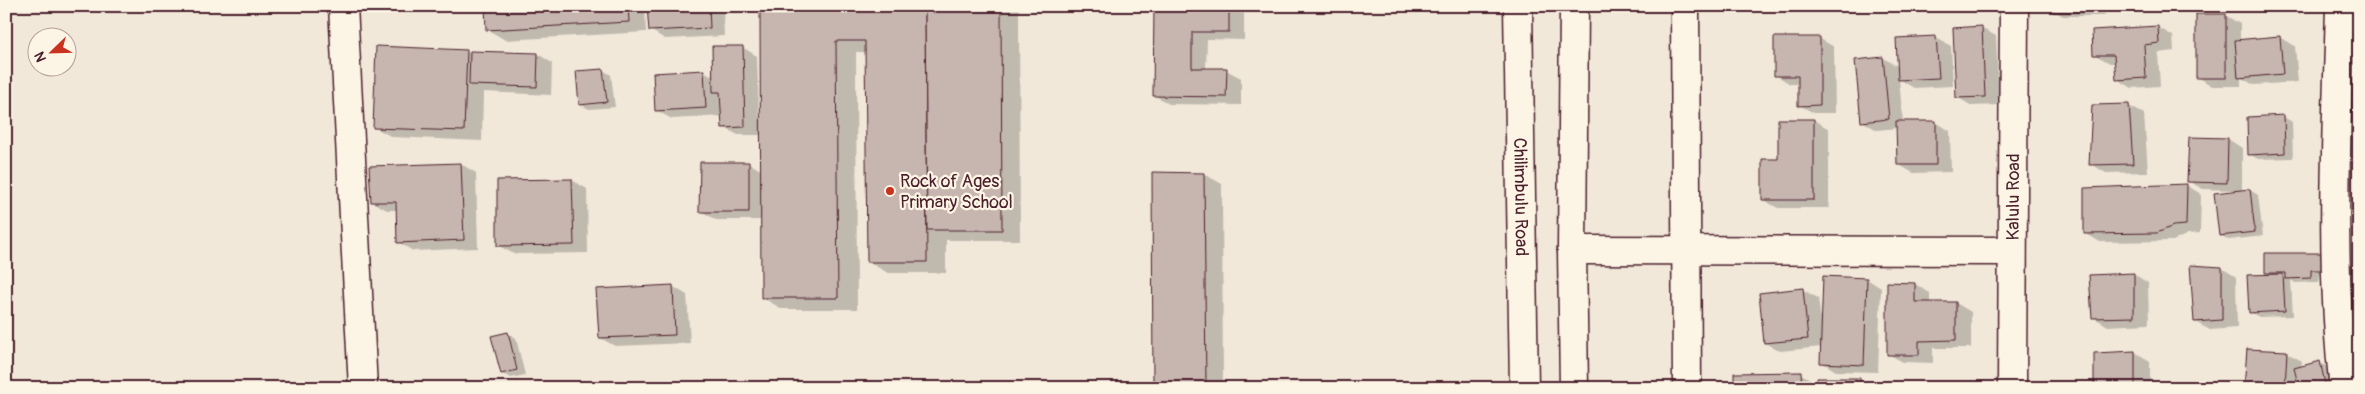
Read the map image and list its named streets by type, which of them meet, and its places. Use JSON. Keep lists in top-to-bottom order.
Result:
{
  "streets": {
    "street": ["Chilimbulu Road", "Kalulu Road"]
  },
  "places": ["Rock of Ages Primary School"],
  "north": "bottom left"
}
